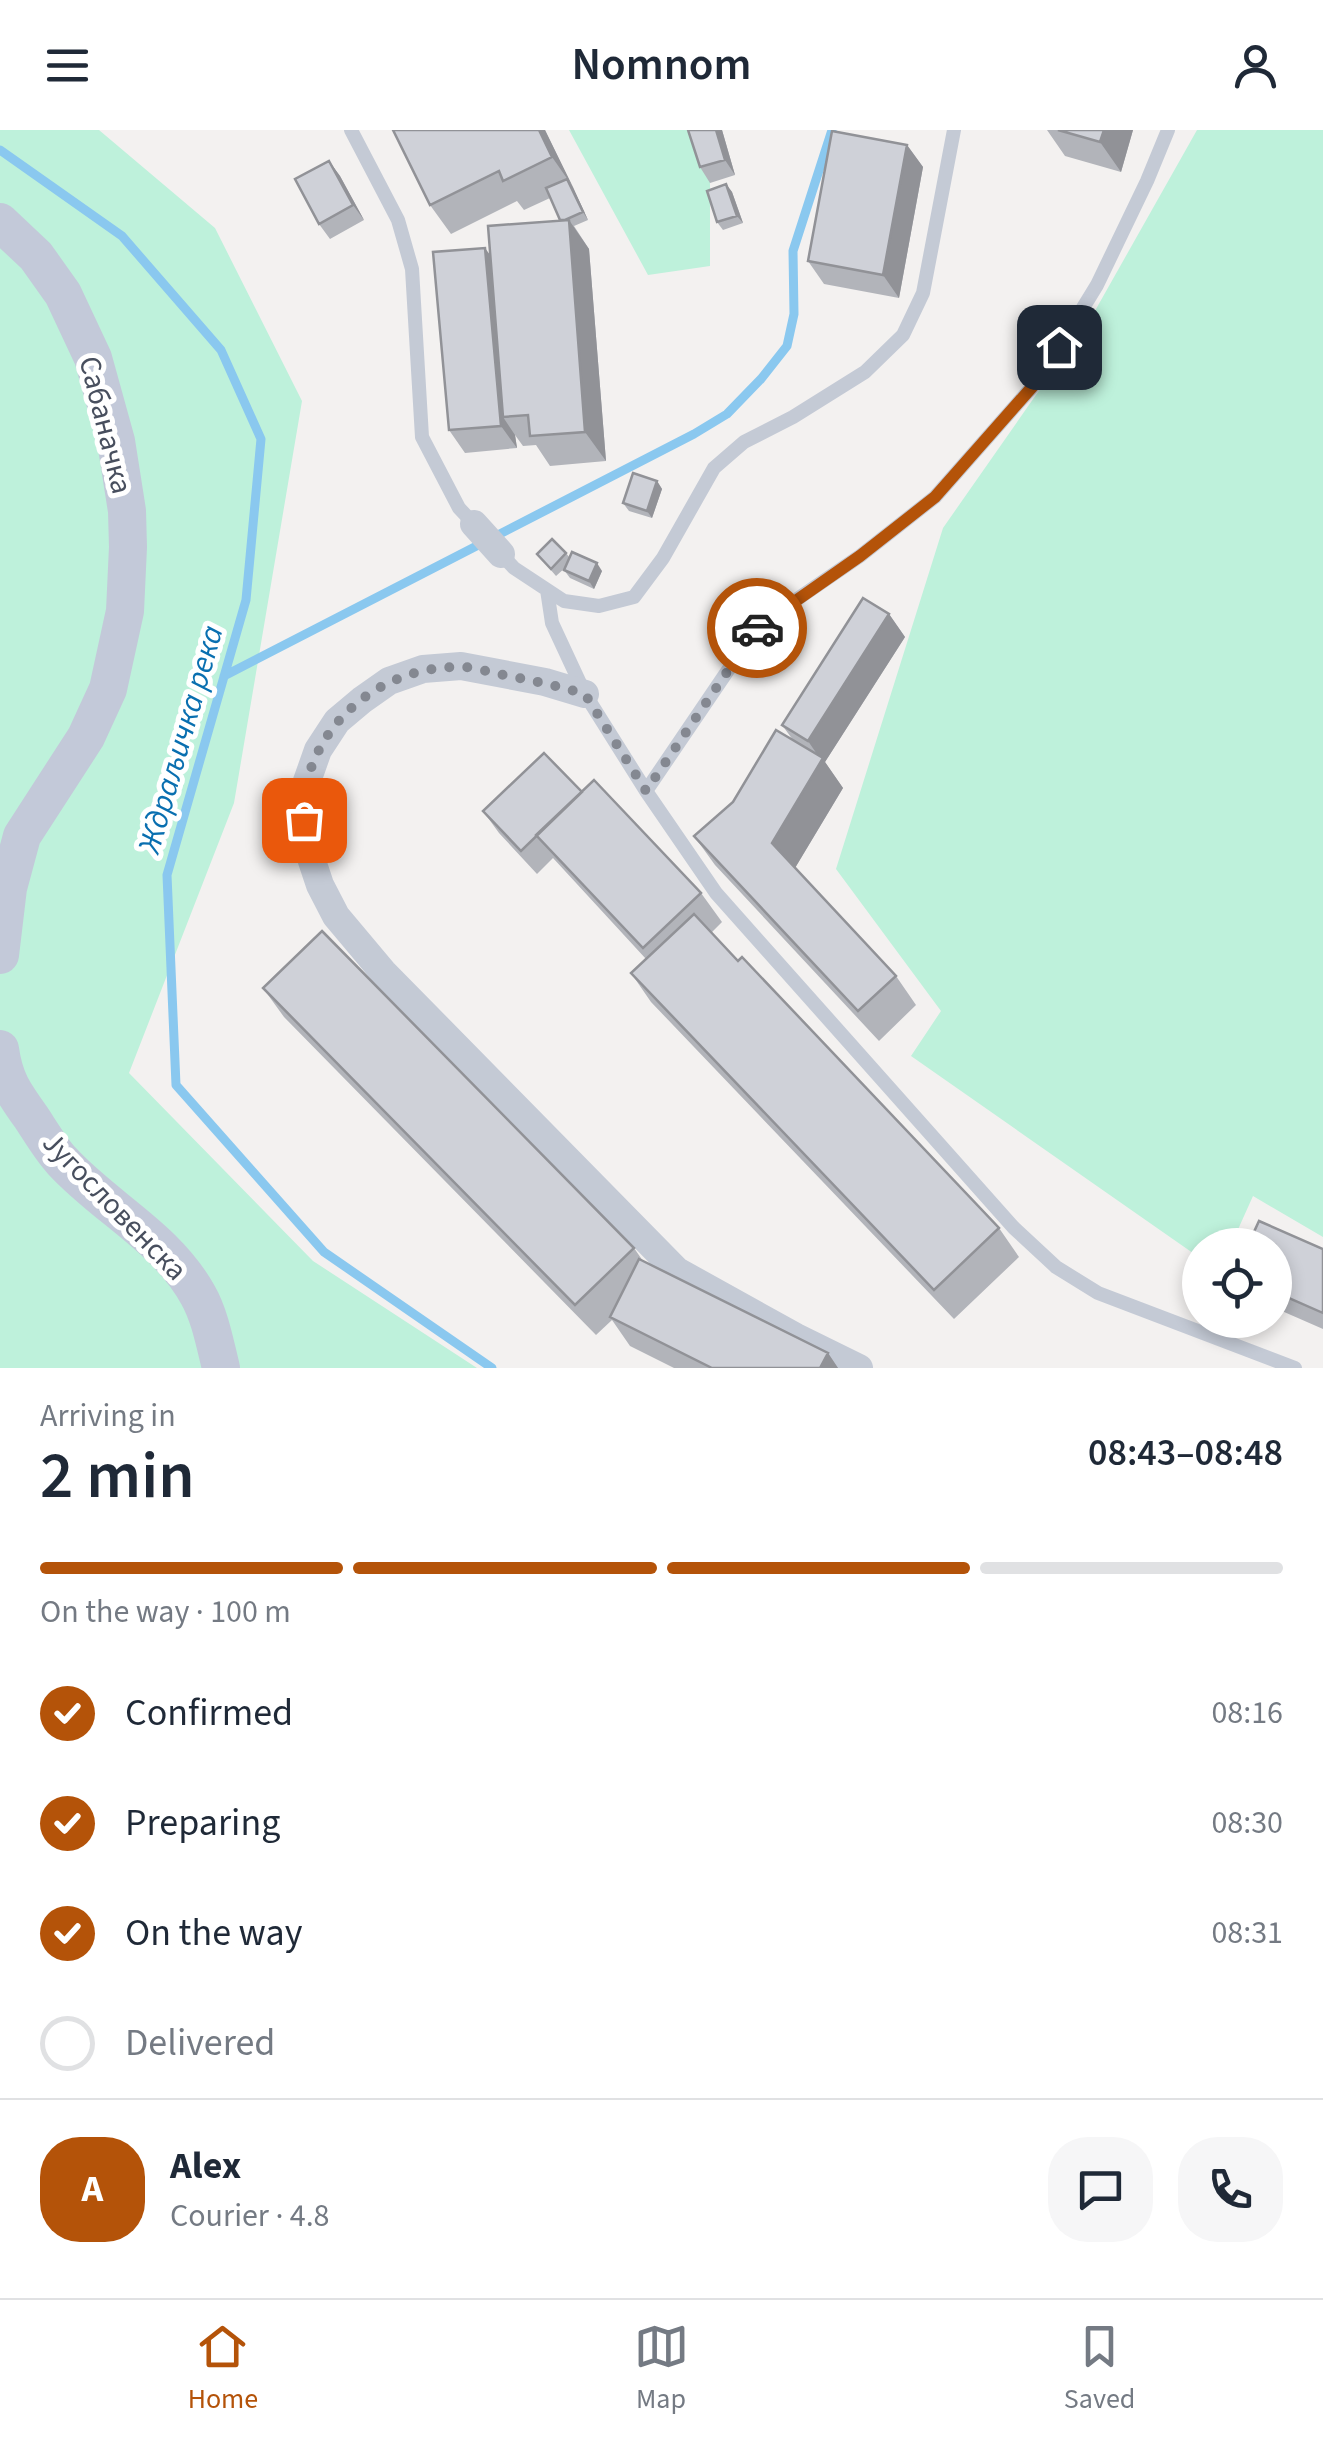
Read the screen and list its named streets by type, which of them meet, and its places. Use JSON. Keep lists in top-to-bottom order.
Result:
{
  "streets": {
    "main road": ["Сабаначка", "Југословенска"]
  },
  "water": ["Ждраљичка река"],
  "page": {
    "header": "Nomnom",
    "heading": ["2 min", "Arriving in", "08:43–08:48"],
    "panel": ["Alex", "Courier · 4.8"],
    "bar": "On the way · 100 m",
    "list": [
      ["Confirmed", "08:16"],
      ["Preparing", "08:30"],
      ["On the way", "08:31"],
      "Delivered"
    ],
    "round": "A",
    "tabs": ["Home", "Map", "Saved"]
  }
}
